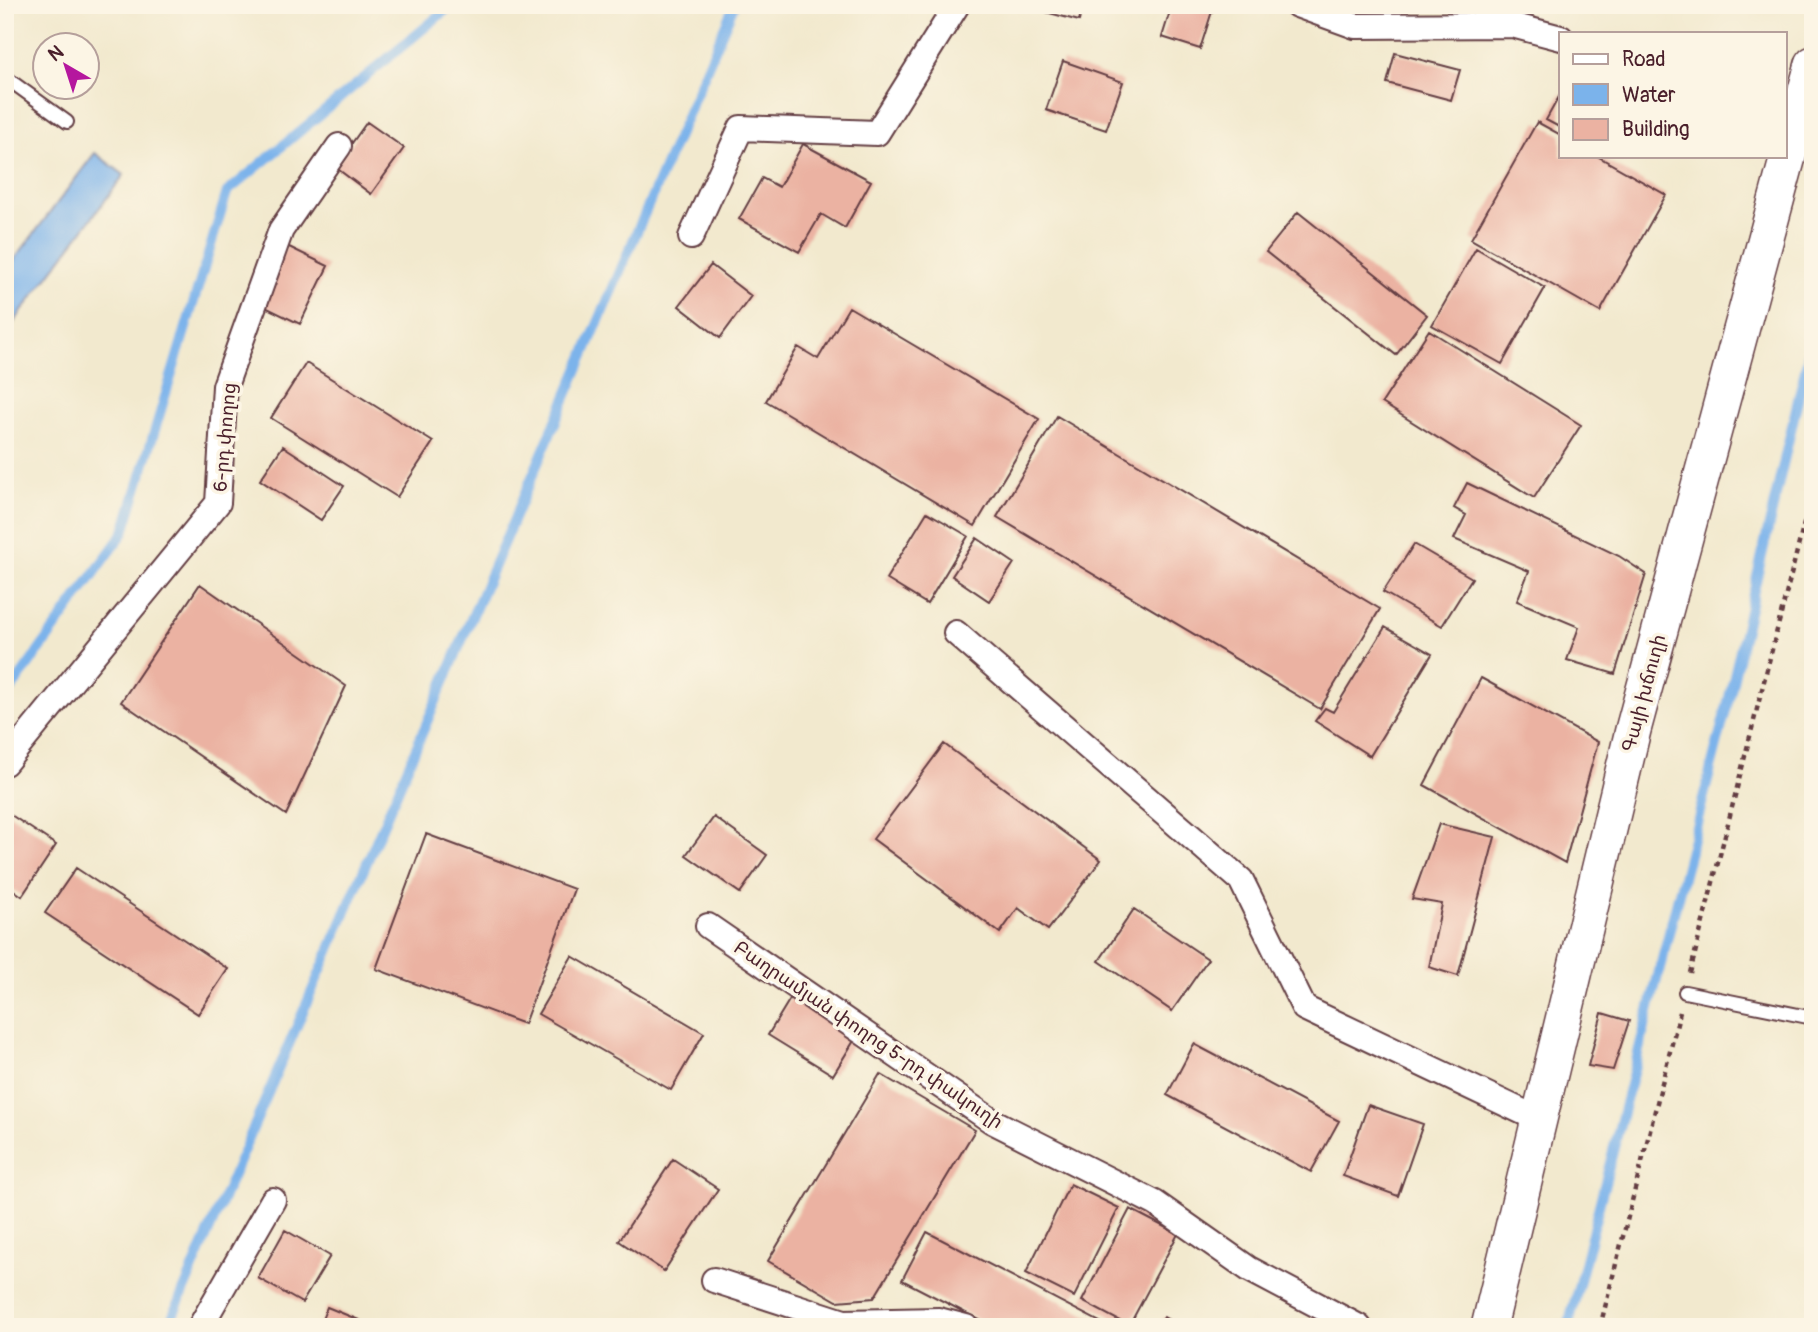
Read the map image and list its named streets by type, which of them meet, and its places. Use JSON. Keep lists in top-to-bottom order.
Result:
{
  "streets": {
    "main road": ["Գայի խճուղի"],
    "street": ["6-րդ փողոց", "Բաղրամյան փողոց 5-րդ փակուղի"]
  },
  "legend": ["Road", "Water", "Building"],
  "north": "top left"
}
